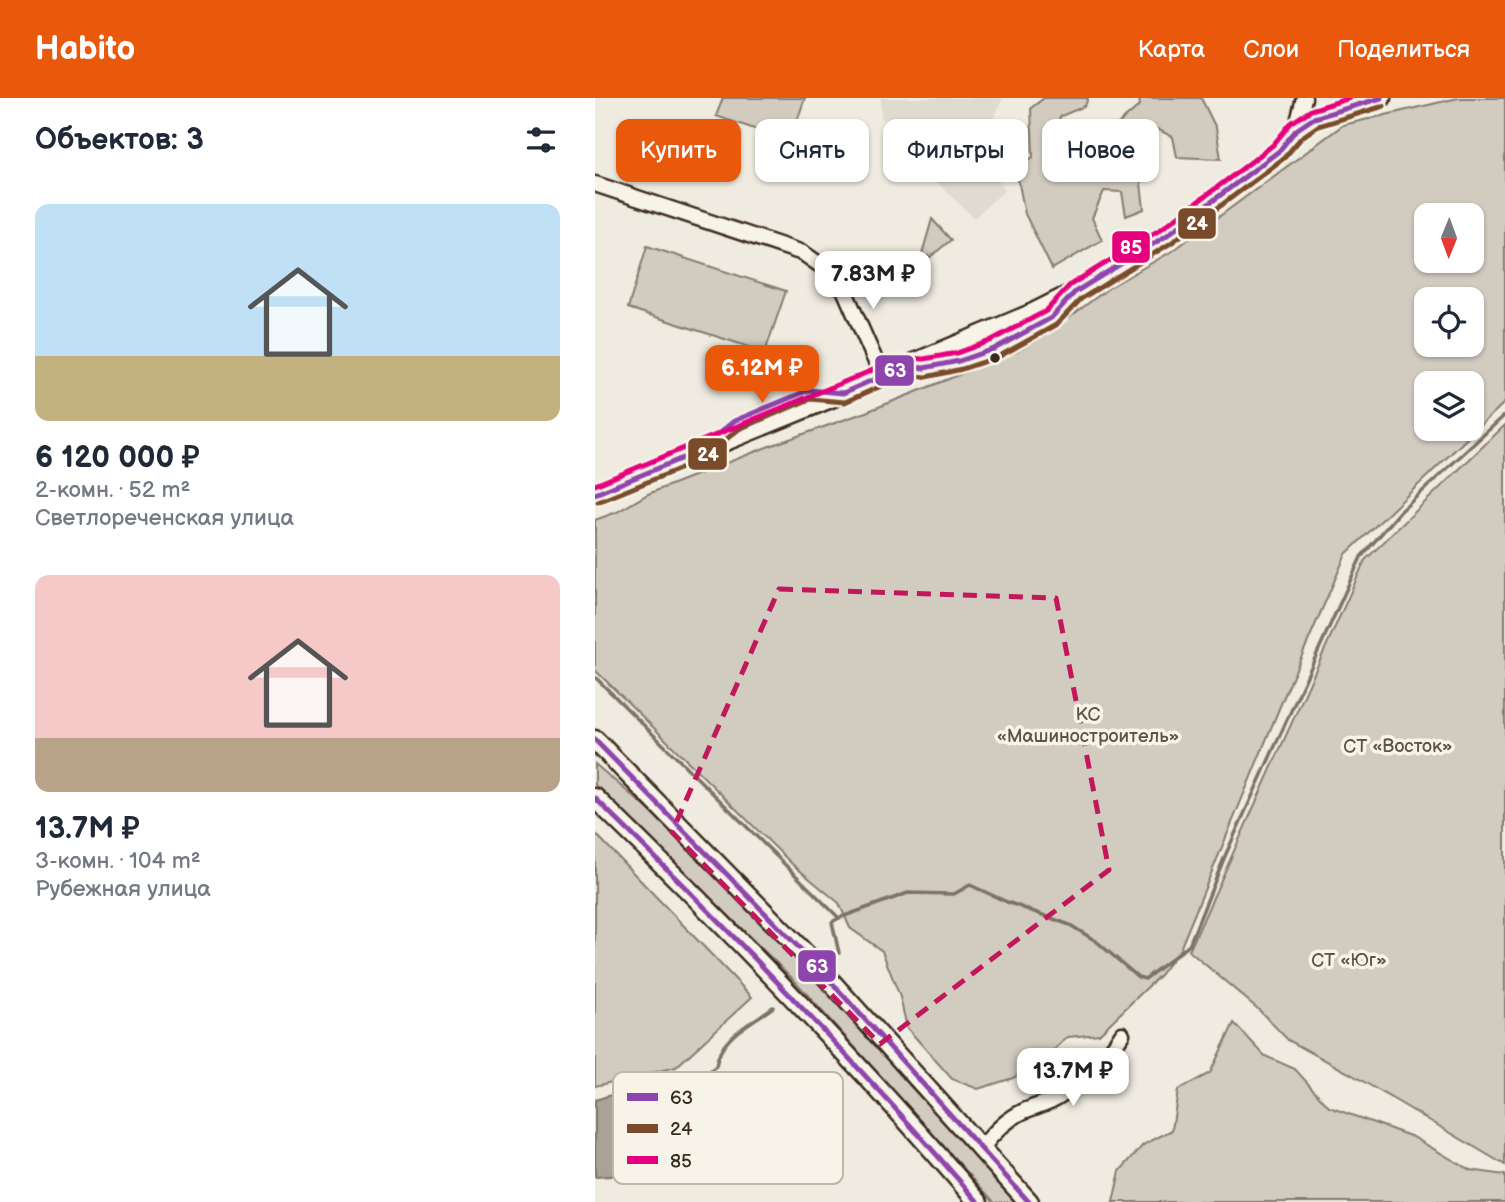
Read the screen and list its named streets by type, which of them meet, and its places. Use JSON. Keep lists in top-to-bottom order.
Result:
{
  "parks": ["КС «Машиностроитель»", "СТ «Восток»", "СТ «Юг»"],
  "lines": ["transit line 63", "transit line 85", "transit line 24"],
  "legend": ["63", "24", "85"],
  "north": "bottom",
  "page": {
    "header": "Habito",
    "nav": ["Карта", "Слои", "Поделиться"],
    "heading": "Объектов: 3",
    "chip": [
      "Купить",
      "Снять",
      "Фильтры",
      "Новое"
    ],
    "list": [
      {
        "name": "6 120 000 ₽",
        "note": "2-комн. · 52 m² · Светлореченская улица"
      },
      {
        "name": "13.7M ₽",
        "note": "3-комн. · 104 m² · Рубежная улица"
      }
    ],
    "price": ["7.83M ₽", "6.12M ₽", "13.7M ₽"]
  }
}
